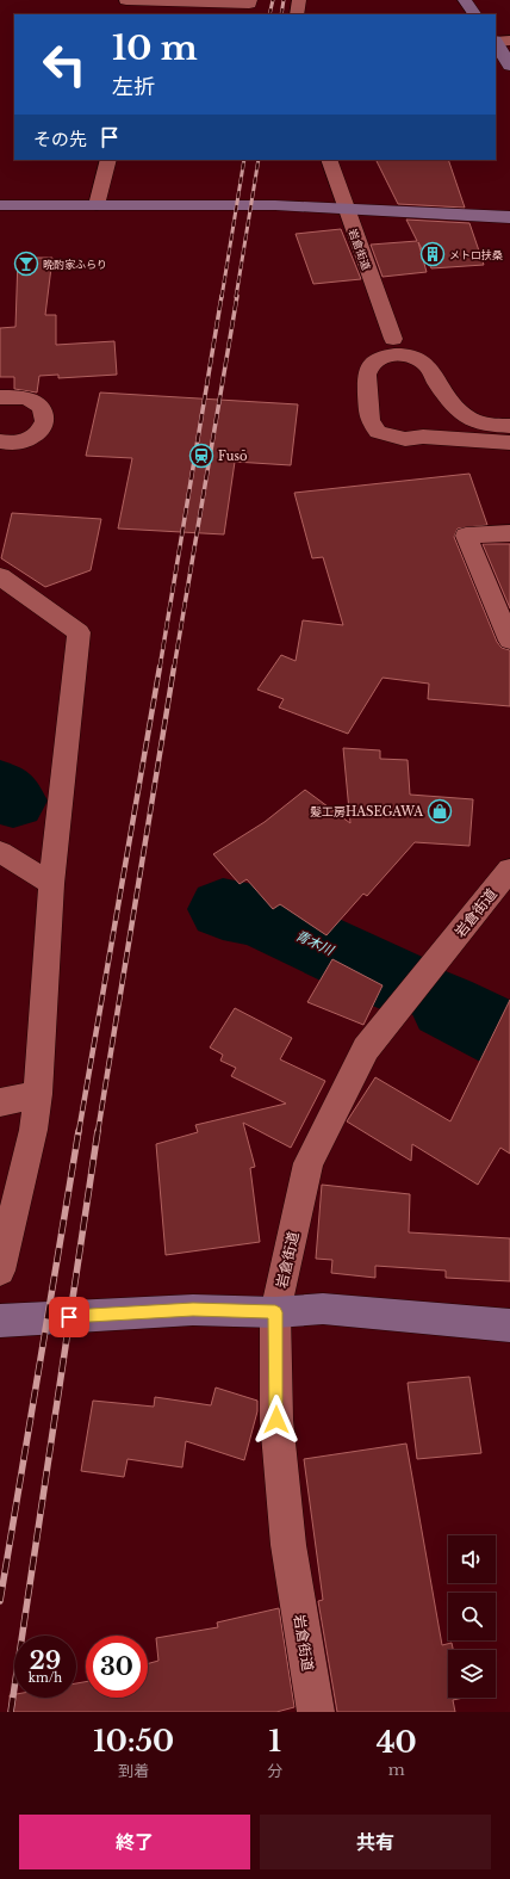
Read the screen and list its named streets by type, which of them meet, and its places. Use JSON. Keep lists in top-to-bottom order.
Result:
{
  "streets": {
    "street": ["岩倉街道"]
  },
  "water": ["青木川"],
  "places": {
    "building": ["メトロ扶桑"],
    "bar": ["晩酌家ふらり"],
    "station": ["Fusō"],
    "shop": ["髪工房HASEGAWA"]
  },
  "page": {
    "turn": ["10 m", "左折"],
    "then": "その先",
    "speed": "29 km/h",
    "limit": "30",
    "eta": [
      "10:50",
      "到着",
      "1",
      "分",
      "40",
      "m"
    ],
    "buttons": ["終了", "共有"]
  }
}
